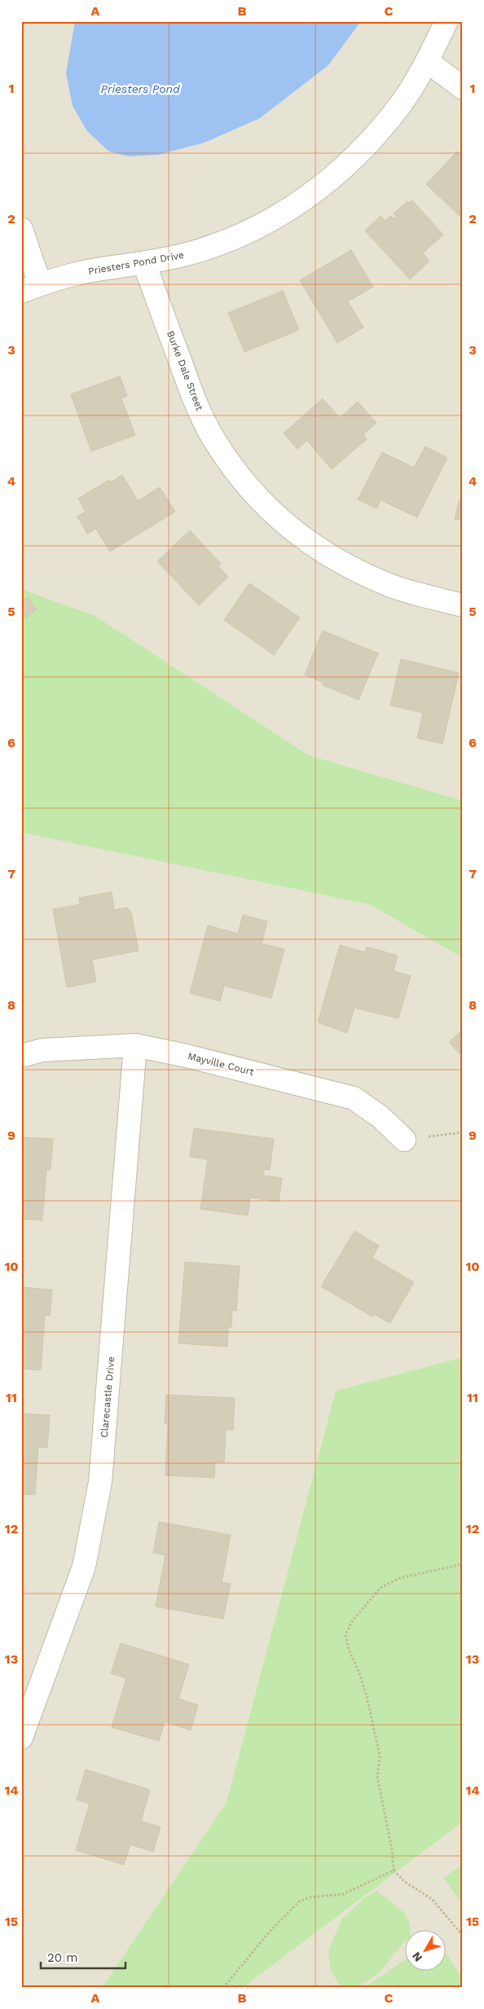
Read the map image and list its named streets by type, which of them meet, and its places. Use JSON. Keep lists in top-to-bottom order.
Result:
{
  "streets": {
    "street": [
      "Priesters Pond Drive",
      "Burke Dale Street",
      "Mayville Court",
      "Clarecastle Drive"
    ]
  },
  "crossings": [
    ["Priesters Pond Drive", "Burke Dale Street"],
    ["Mayville Court", "Clarecastle Drive"]
  ],
  "water": ["Priesters Pond"],
  "scale_bar": "20 m",
  "north": "bottom left",
  "grid": {
    "columns": ["A", "B", "C"],
    "rows": [
      "1",
      "2",
      "3",
      "4",
      "5",
      "6",
      "7",
      "8",
      "9",
      "10",
      "11",
      "12",
      "13",
      "14",
      "15"
    ]
  }
}
